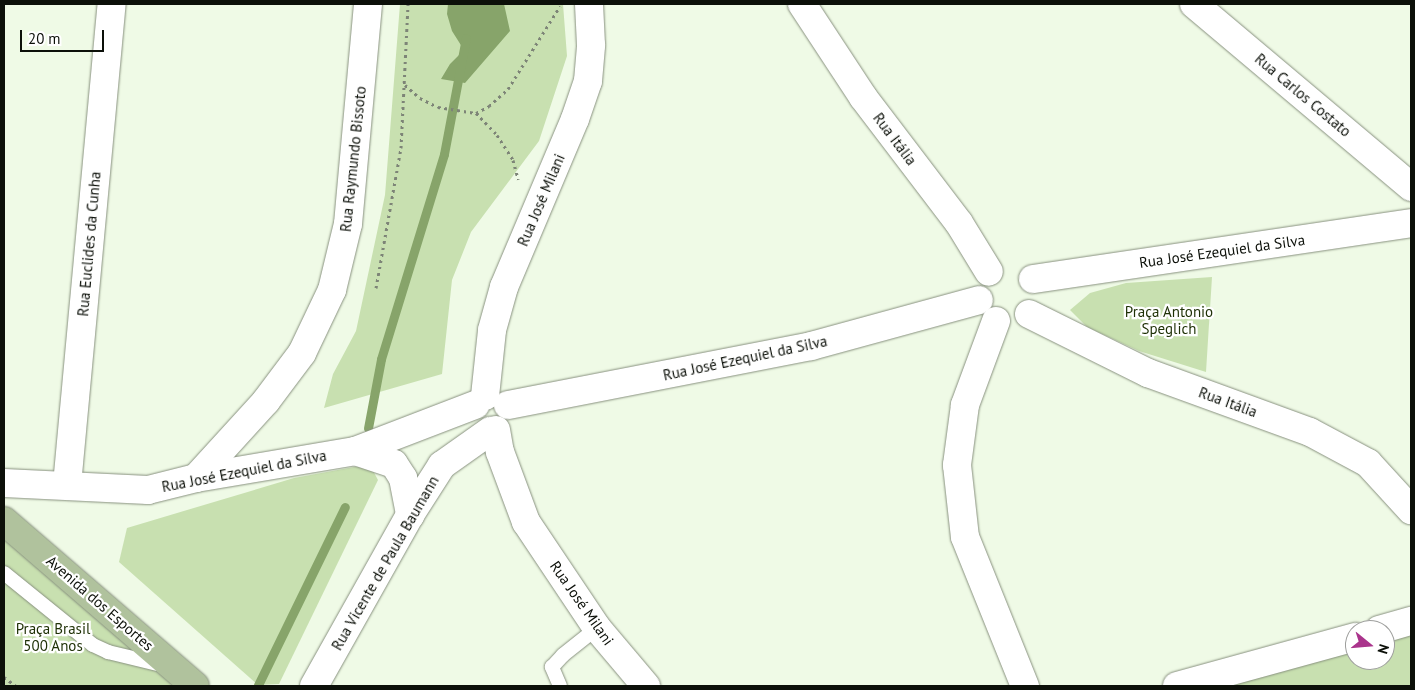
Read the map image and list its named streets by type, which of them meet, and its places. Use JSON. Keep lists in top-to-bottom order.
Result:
{
  "streets": {
    "main road": ["Avenida dos Esportes"],
    "street": [
      "Rua Carlos Costato",
      "Rua Itália",
      "Rua Raymundo Bissoto",
      "Rua José Milani",
      "Rua Euclides da Cunha",
      "Rua José Ezequiel da Silva",
      "Rua Vicente de Paula Baumann"
    ]
  },
  "crossings": [
    ["Rua Itália", "Rua José Ezequiel da Silva"],
    ["Rua Raymundo Bissoto", "Rua José Ezequiel da Silva"],
    ["Rua José Milani", "Rua José Ezequiel da Silva"],
    ["Rua José Milani", "Rua Vicente de Paula Baumann"],
    ["Rua Euclides da Cunha", "Rua José Ezequiel da Silva"]
  ],
  "parks": ["Praça Antonio Speglich", "Praça Brasil 500 Anos"],
  "scale_bar": "20 m",
  "north": "right"
}
